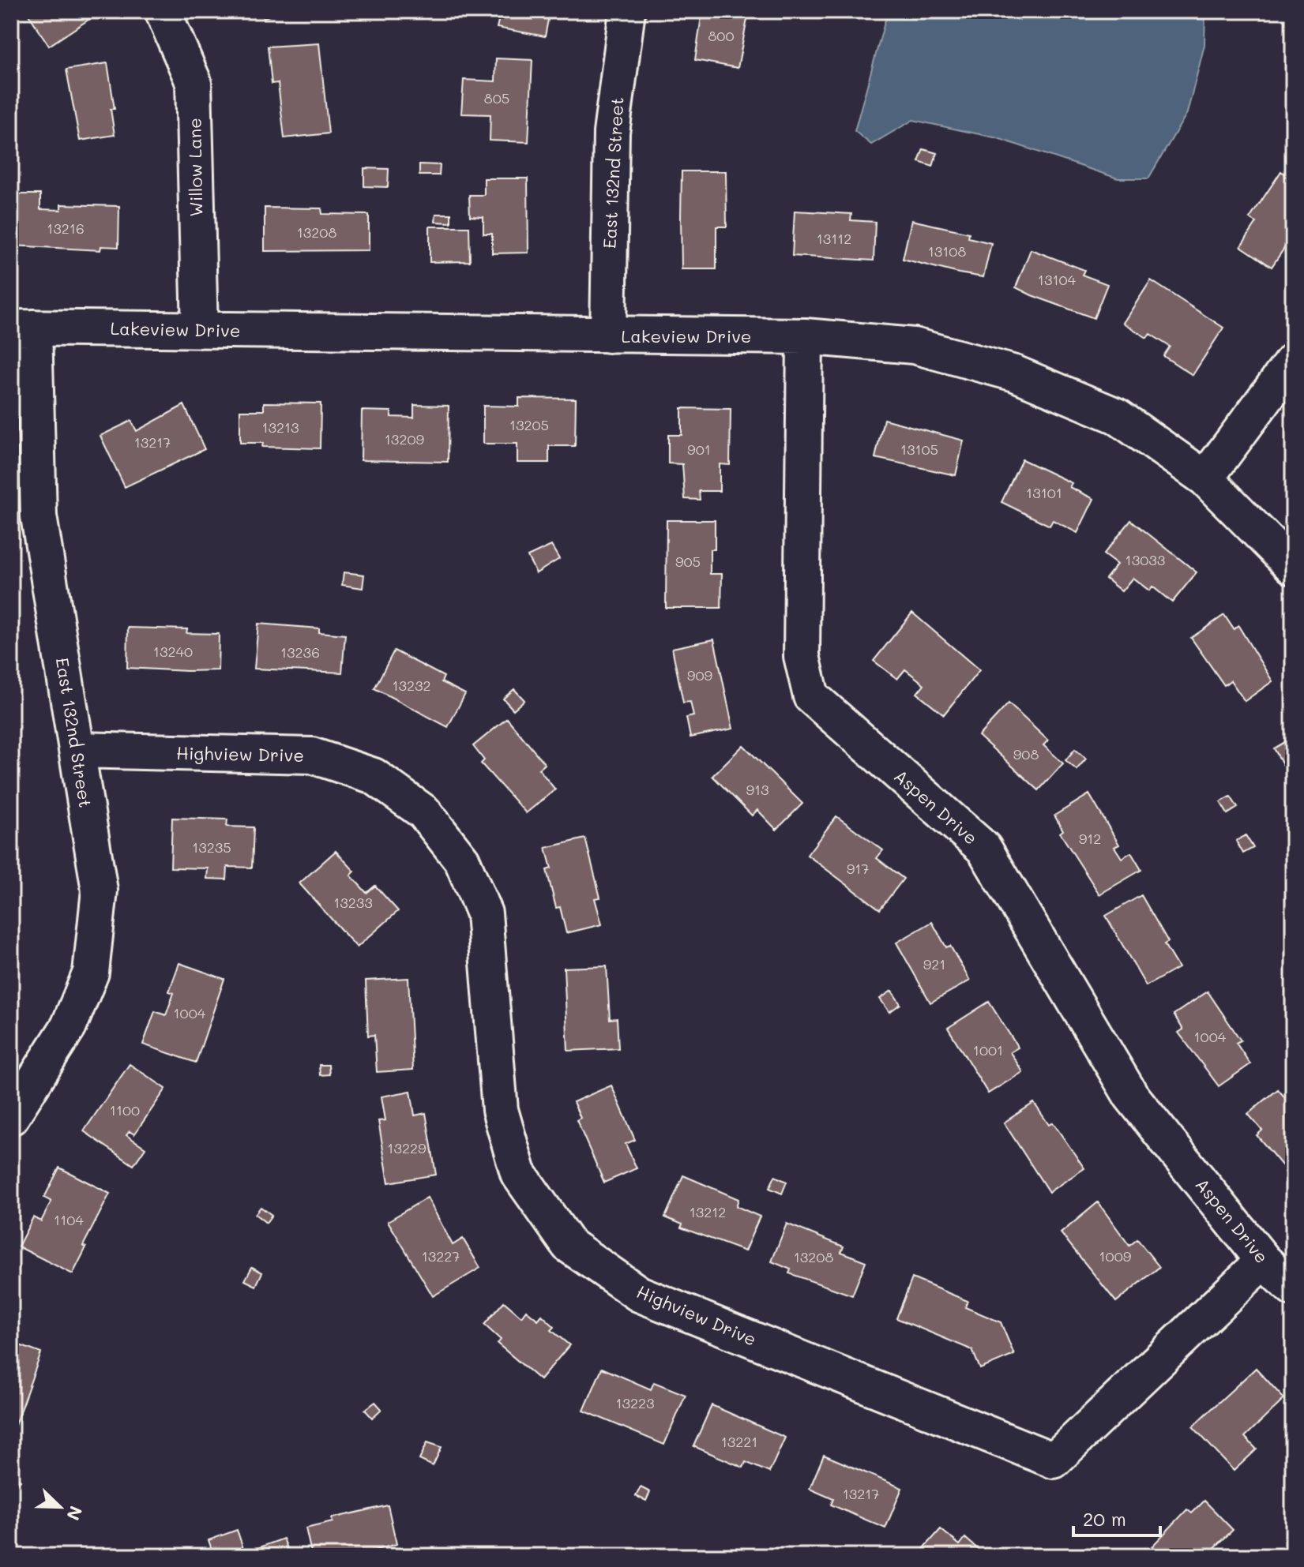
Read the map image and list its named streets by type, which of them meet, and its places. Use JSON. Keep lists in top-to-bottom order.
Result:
{
  "streets": {
    "street": [
      "Willow Lane",
      "East 132nd Street",
      "Lakeview Drive",
      "Highview Drive",
      "Aspen Drive"
    ]
  },
  "crossings": [
    ["Willow Lane", "Lakeview Drive"],
    ["East 132nd Street", "Lakeview Drive"],
    ["East 132nd Street", "Highview Drive"],
    ["Lakeview Drive", "Aspen Drive"],
    ["Highview Drive", "Aspen Drive"]
  ],
  "house_numbers": [
    "800",
    "805",
    "13216",
    "13208",
    "13112",
    "13108",
    "13104",
    "13205",
    "13213",
    "13209",
    "13217",
    "901",
    "13105",
    "13101",
    "13033",
    "905",
    "13240",
    "13236",
    "909",
    "13232",
    "908",
    "913",
    "912",
    "13235",
    "917",
    "13233",
    "921",
    "1004",
    "1004",
    "1001",
    "1100",
    "13229",
    "13212",
    "1104",
    "13227",
    "1009",
    "13208",
    "13223",
    "13221",
    "13217"
  ],
  "scale_bar": "20 m",
  "north": "bottom right"
}
